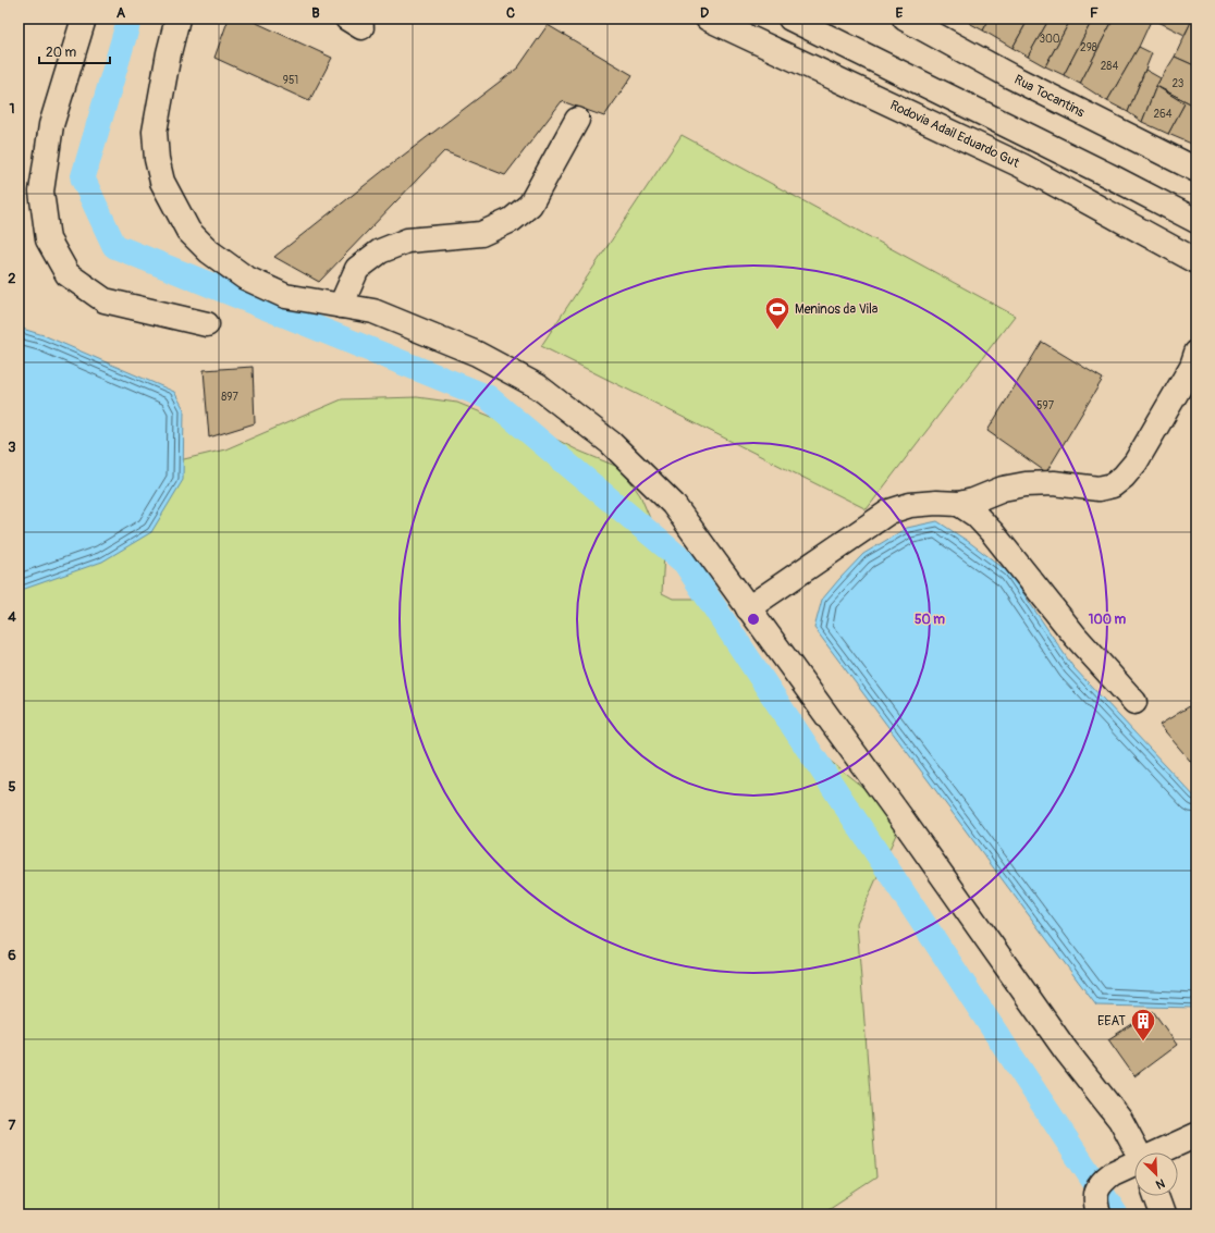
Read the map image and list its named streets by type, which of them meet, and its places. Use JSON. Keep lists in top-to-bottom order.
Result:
{
  "streets": {
    "street": ["Rua Tocantins", "Rodovia Adail Eduardo Gut"]
  },
  "places": {
    "sports": ["Meninos da Vila"],
    "building": ["EEAT"]
  },
  "house_numbers": [
    "300",
    "298",
    "284",
    "951",
    "23",
    "264",
    "897",
    "597"
  ],
  "scale_bar": "20 m",
  "north": "bottom right",
  "grid": {
    "columns": [
      "A",
      "B",
      "C",
      "D",
      "E",
      "F"
    ],
    "rows": [
      "1",
      "2",
      "3",
      "4",
      "5",
      "6",
      "7"
    ]
  },
  "rings": ["50 m", "100 m"]
}
